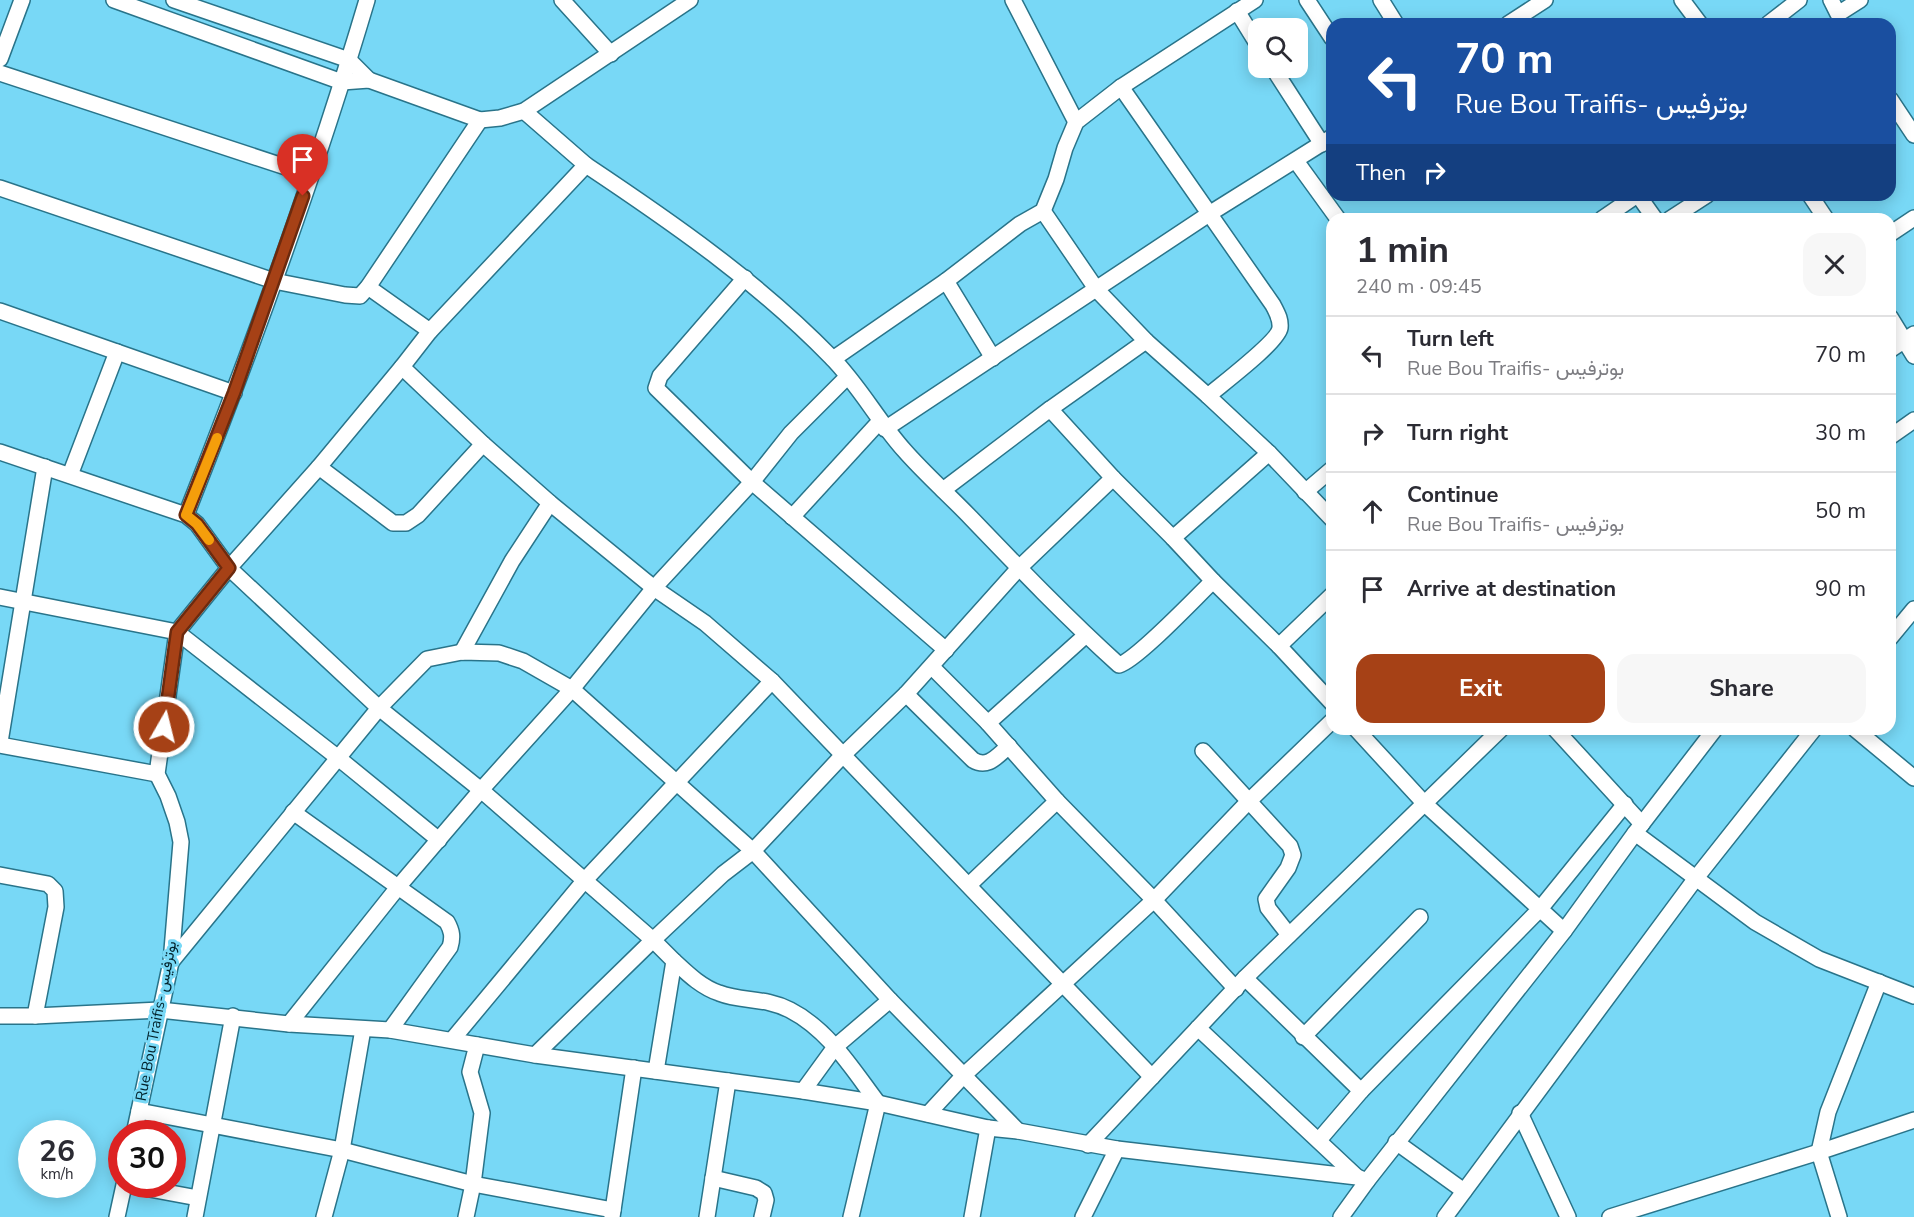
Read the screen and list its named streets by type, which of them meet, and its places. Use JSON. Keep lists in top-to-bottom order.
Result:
{
  "streets": {
    "street": ["Rue Bou Traifis- بوترفيس"]
  },
  "page": {
    "turn": ["70 m", "Rue Bou Traifis- بوترفيس"],
    "then": "Then",
    "heading": ["1 min", "240 m · 09:45"],
    "list": [
      {
        "name": "Turn left",
        "note": "Rue Bou Traifis- بوترفيس",
        "value": "70 m"
      },
      {
        "name": "Turn right",
        "value": "30 m"
      },
      {
        "name": "Continue",
        "note": "Rue Bou Traifis- بوترفيس",
        "value": "50 m"
      },
      {
        "name": "Arrive at destination",
        "value": "90 m"
      }
    ],
    "buttons": ["Exit", "Share"],
    "speed": "26 km/h",
    "limit": "30"
  }
}
